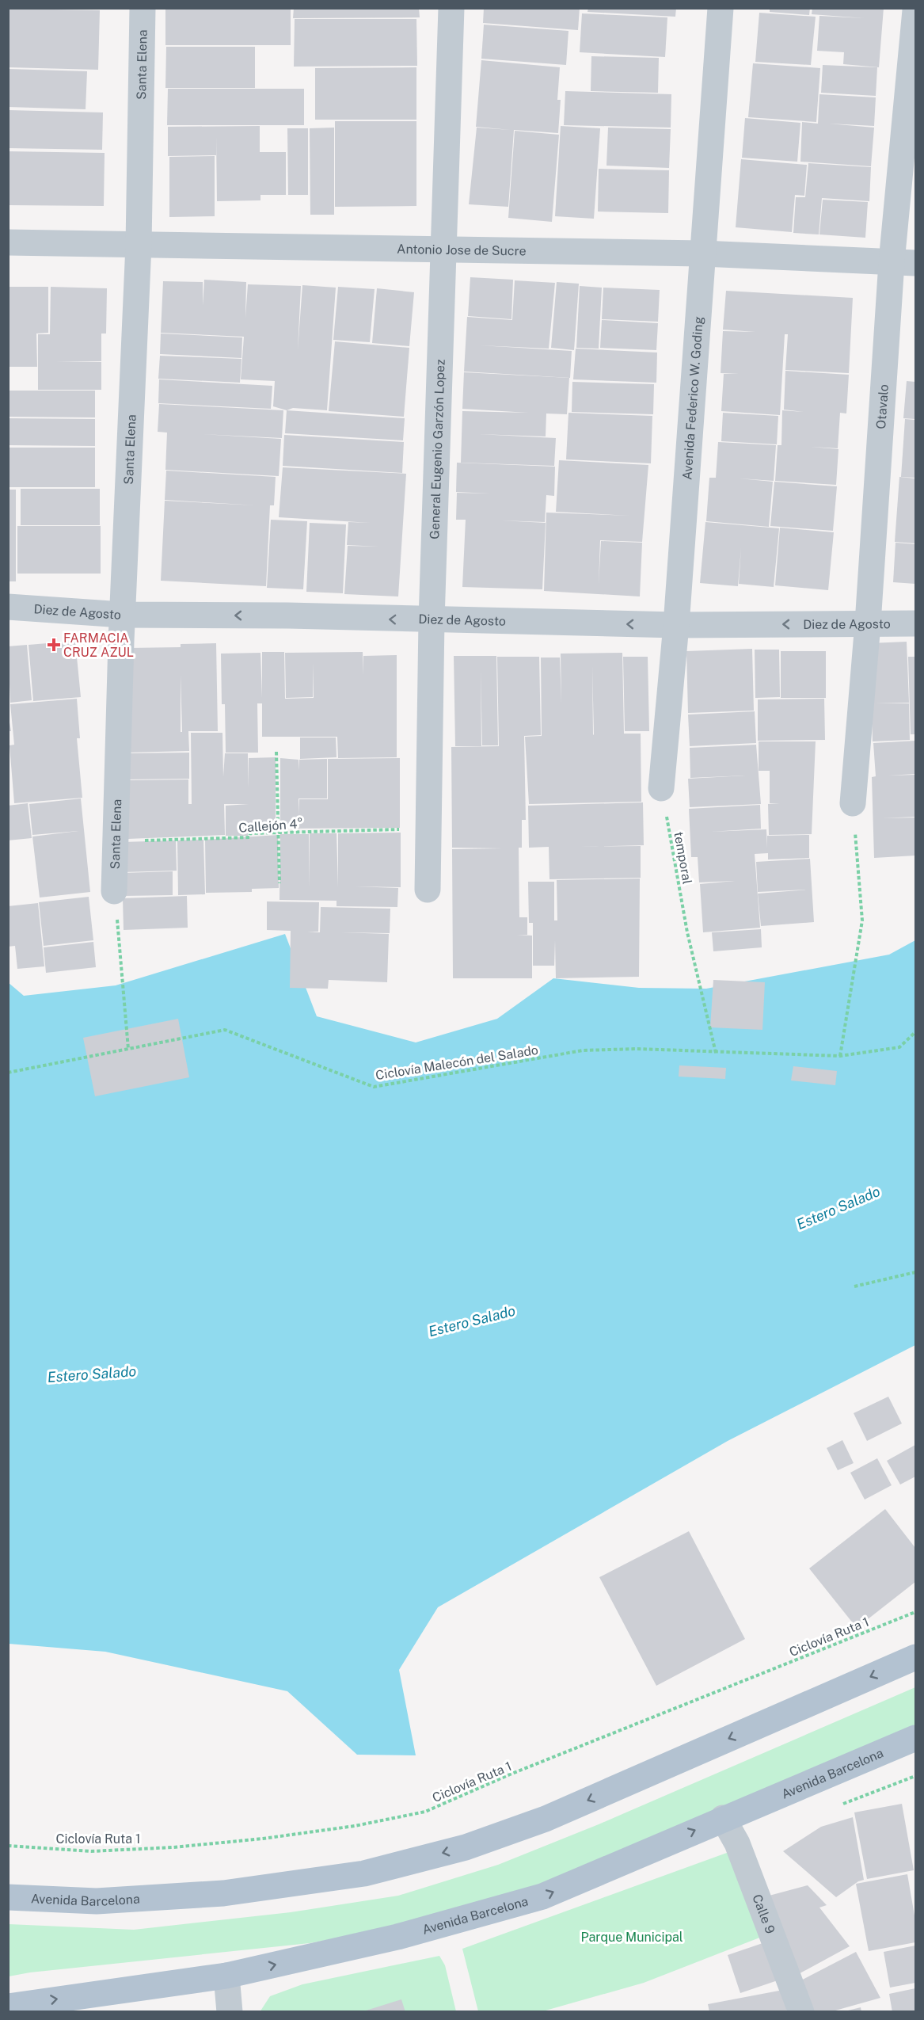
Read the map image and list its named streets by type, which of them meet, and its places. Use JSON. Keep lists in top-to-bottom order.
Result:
{
  "streets": {
    "main road": ["Avenida Barcelona"],
    "street": [
      "Santa Elena",
      "Antonio Jose de Sucre",
      "Avenida Federico W. Goding",
      "Otavalo",
      "General Eugenio Garzón Lopez",
      "Diez de Agosto",
      "Calle 9"
    ],
    "path": [
      "Callejón 4°",
      "temporal",
      "Ciclovía Malecón del Salado",
      "Ciclovía Ruta 1"
    ]
  },
  "crossings": [
    ["Santa Elena", "Antonio Jose de Sucre"],
    ["Santa Elena", "Diez de Agosto"],
    ["Santa Elena", "Callejón 4°"],
    ["Antonio Jose de Sucre", "Avenida Federico W. Goding"],
    ["Antonio Jose de Sucre", "Otavalo"],
    ["Antonio Jose de Sucre", "General Eugenio Garzón Lopez"],
    ["Avenida Federico W. Goding", "Diez de Agosto"],
    ["Avenida Federico W. Goding", "temporal"],
    ["Otavalo", "Diez de Agosto"],
    ["General Eugenio Garzón Lopez", "Diez de Agosto"],
    ["General Eugenio Garzón Lopez", "Callejón 4°"],
    ["temporal", "Ciclovía Malecón del Salado"],
    ["Avenida Barcelona", "Calle 9"]
  ],
  "one_way": ["Diez de Agosto"],
  "water": ["Estero Salado"],
  "parks": ["Parque Municipal"],
  "places": {
    "health": ["FARMACIA CRUZ AZUL"]
  }
}
